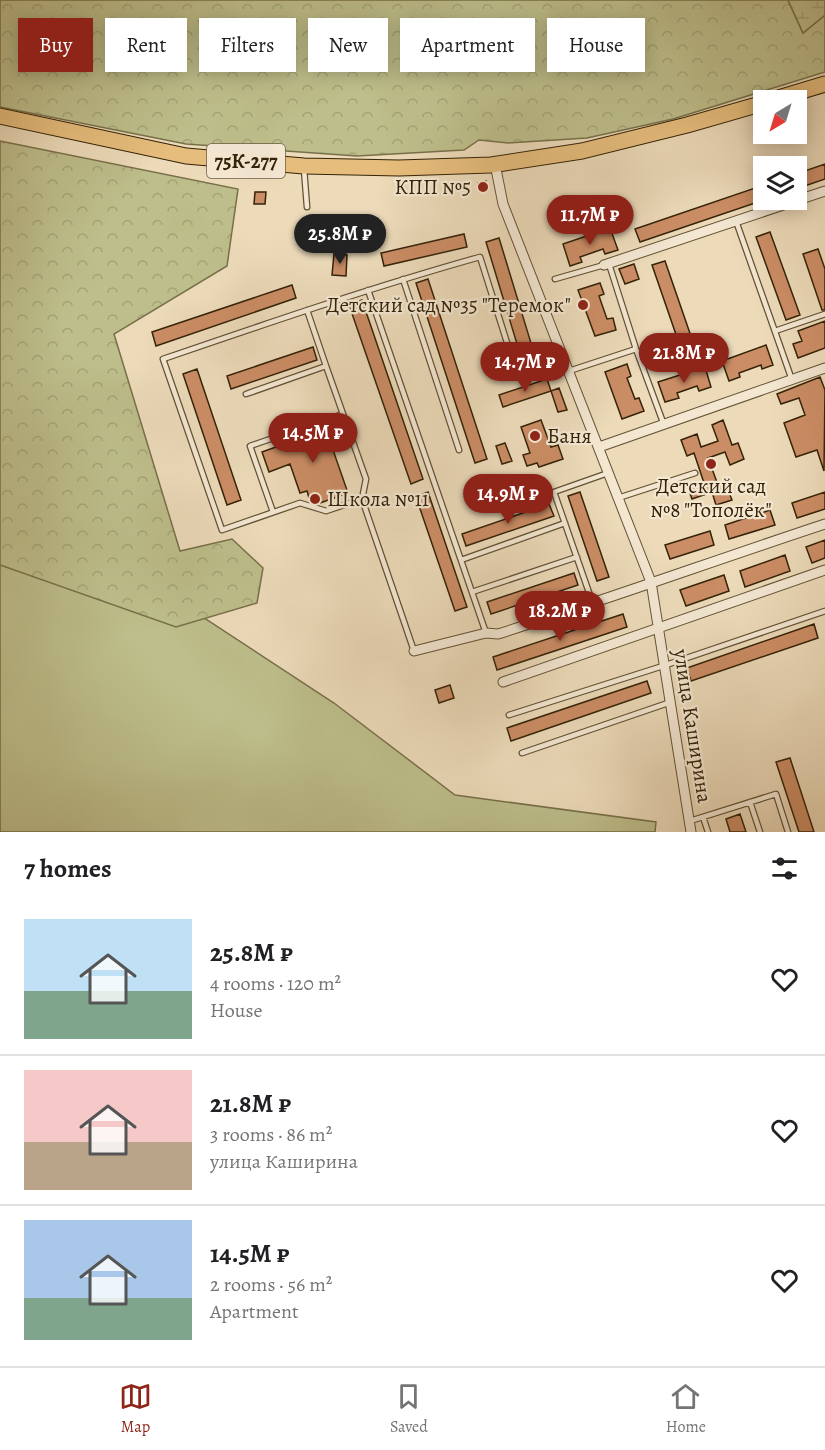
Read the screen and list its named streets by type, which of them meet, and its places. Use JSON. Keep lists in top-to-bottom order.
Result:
{
  "streets": {
    "main road": ["75К-277"],
    "street": ["улица Каширина"]
  },
  "crossings": [
    ["75К-277", "улица Каширина"]
  ],
  "places": [
    "КПП №5",
    "Детский сад №35 \"Теремок\"",
    "Баня",
    "Детский сад №8 \"Тополёк\"",
    "Школа №11"
  ],
  "north": "bottom left",
  "page": {
    "chip": [
      "Buy",
      "Rent",
      "Filters",
      "New",
      "Apartment",
      "House"
    ],
    "price": [
      "11.7M ₽",
      "25.8M ₽",
      "21.8M ₽",
      "14.7M ₽",
      "14.5M ₽",
      "14.9M ₽",
      "18.2M ₽"
    ],
    "heading": "7 homes",
    "list": [
      {
        "name": "25.8M ₽",
        "note": "4 rooms · 120 m² · House"
      },
      {
        "name": "21.8M ₽",
        "note": "3 rooms · 86 m² · улица Каширина"
      },
      {
        "name": "14.5M ₽",
        "note": "2 rooms · 56 m² · Apartment"
      }
    ],
    "tabs": ["Map", "Saved", "Home"]
  }
}
